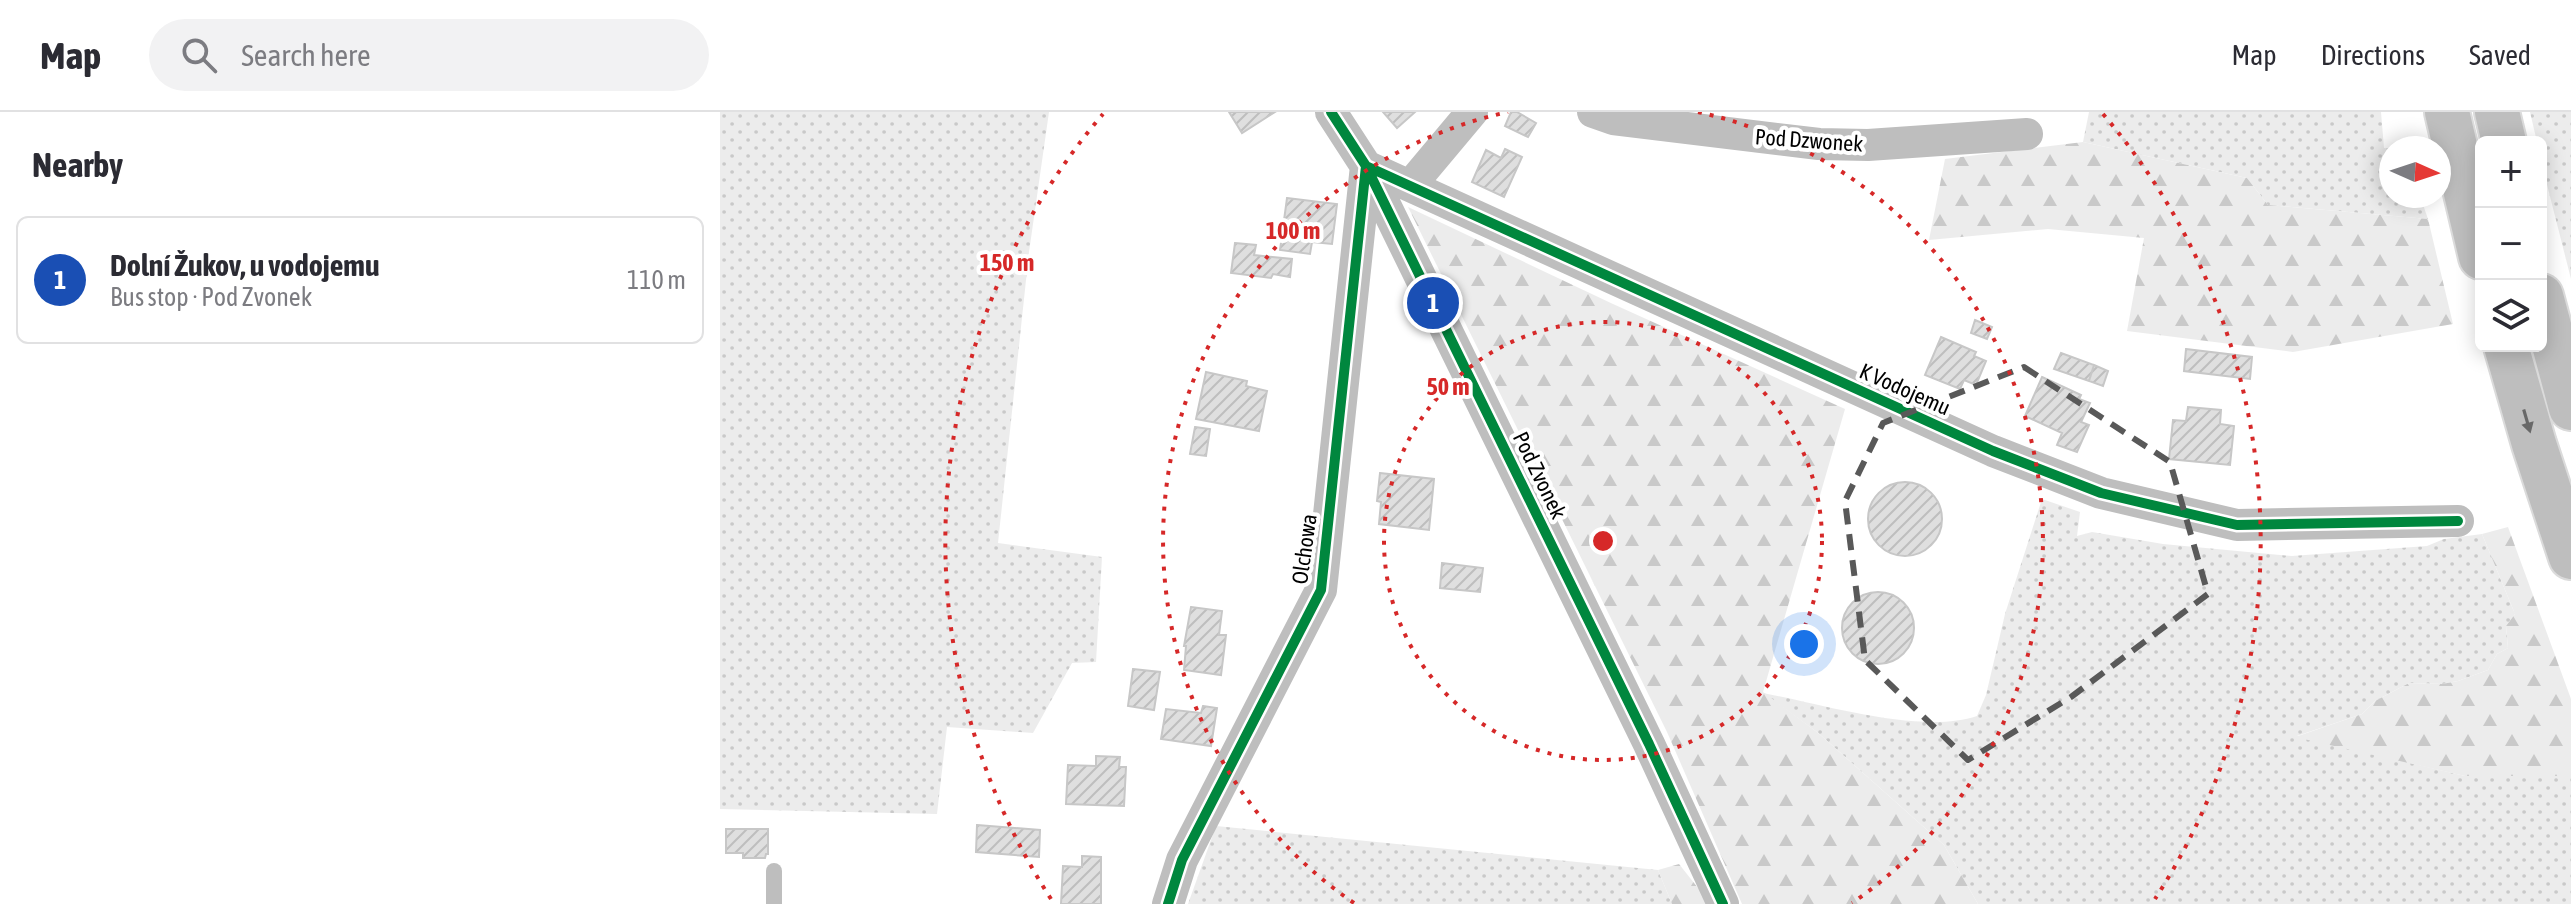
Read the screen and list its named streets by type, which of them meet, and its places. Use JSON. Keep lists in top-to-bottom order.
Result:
{
  "streets": {
    "street": [
      "Pod Dzwonek",
      "K Vodojemu",
      "Pod Zvonek",
      "Olchowa"
    ]
  },
  "crossings": [
    ["K Vodojemu", "Pod Zvonek"],
    ["K Vodojemu", "Olchowa"],
    ["Pod Zvonek", "Olchowa"]
  ],
  "north": "right",
  "page": {
    "header": "Map",
    "search": "Search here",
    "nav": ["Map", "Directions", "Saved"],
    "heading": "Nearby",
    "map_buttons": ["+", "−"],
    "list": [
      {
        "mark": "1",
        "name": "Dolní Žukov, u vodojemu",
        "note": "Bus stop · Pod Zvonek",
        "value": "110 m"
      }
    ],
    "pins": "1"
  },
  "rings": ["100 m", "150 m", "50 m"]
}
